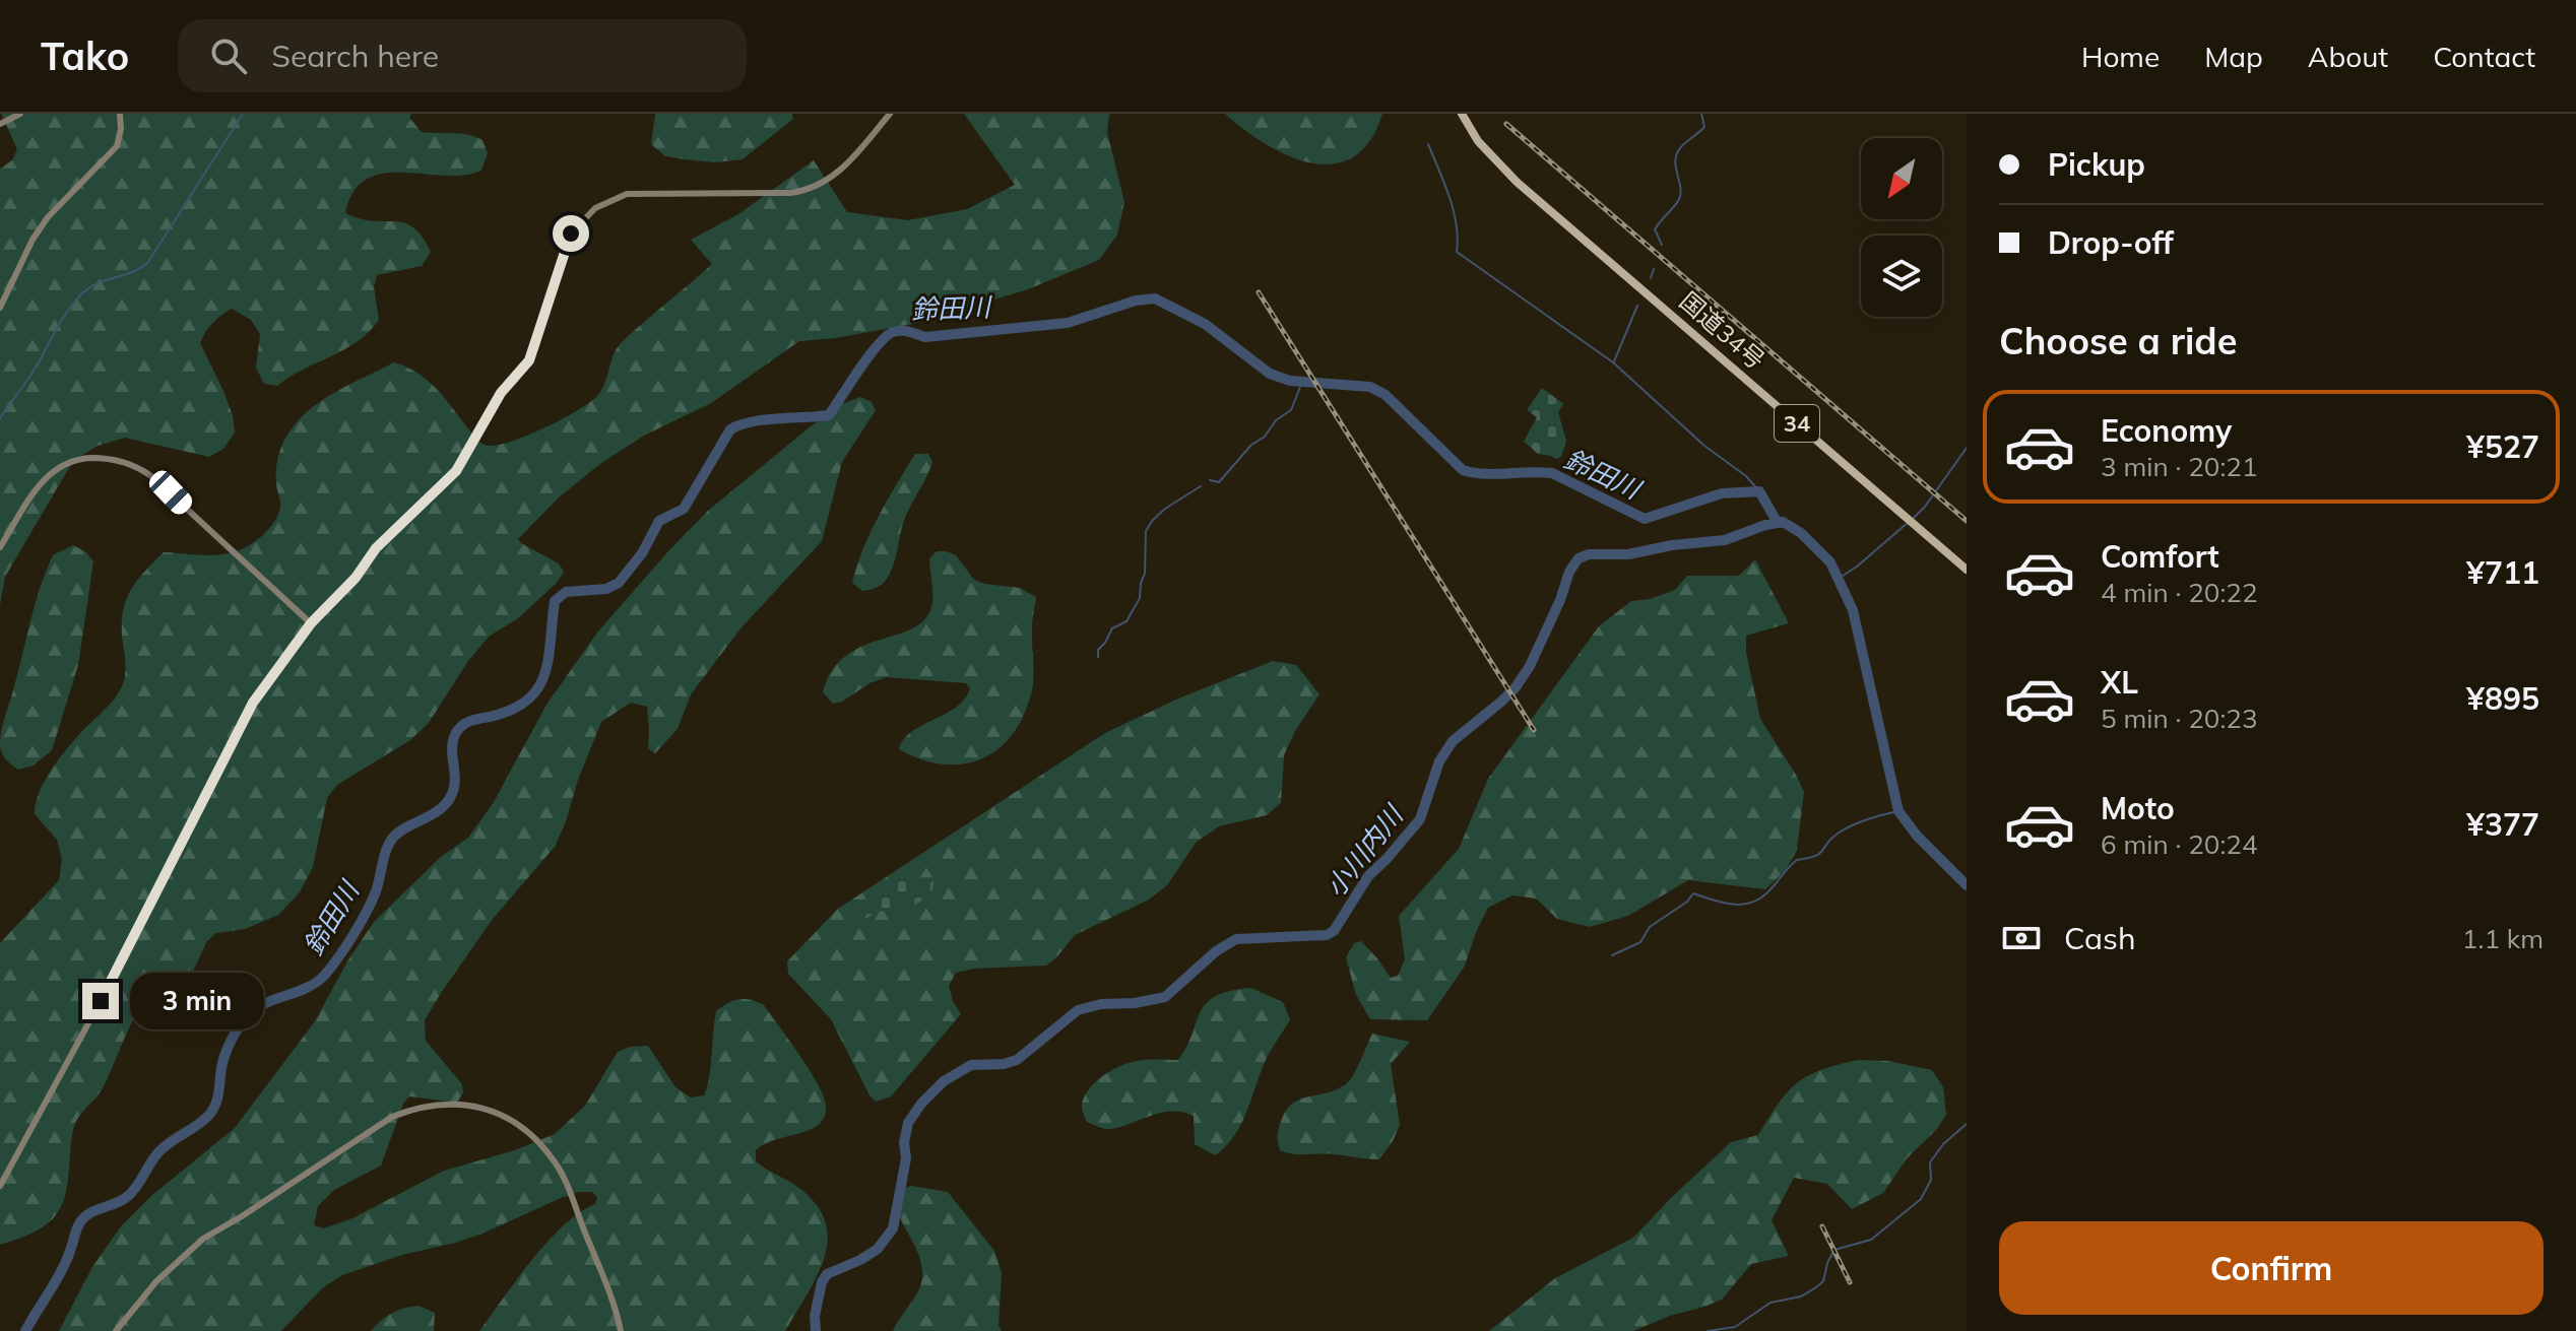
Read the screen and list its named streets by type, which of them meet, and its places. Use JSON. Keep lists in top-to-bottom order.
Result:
{
  "streets": {
    "highway": ["国道34号", "34"]
  },
  "water": ["鈴田川", "小川内川"],
  "north": "bottom left",
  "page": {
    "header": "Tako",
    "search": "Search here",
    "nav": [
      "Home",
      "Map",
      "About",
      "Contact"
    ],
    "banner": ["Pickup", "Drop-off"],
    "heading": "Choose a ride",
    "list": [
      {
        "name": "Economy",
        "note": "3 min · 20:21",
        "value": "¥527"
      },
      {
        "name": "Comfort",
        "note": "4 min · 20:22",
        "value": "¥711"
      },
      {
        "name": "XL",
        "note": "5 min · 20:23",
        "value": "¥895"
      },
      {
        "name": "Moto",
        "note": "6 min · 20:24",
        "value": "¥377"
      }
    ],
    "pay": ["Cash", "1.1 km"],
    "bubble": "3 min",
    "buttons": "Confirm"
  }
}
